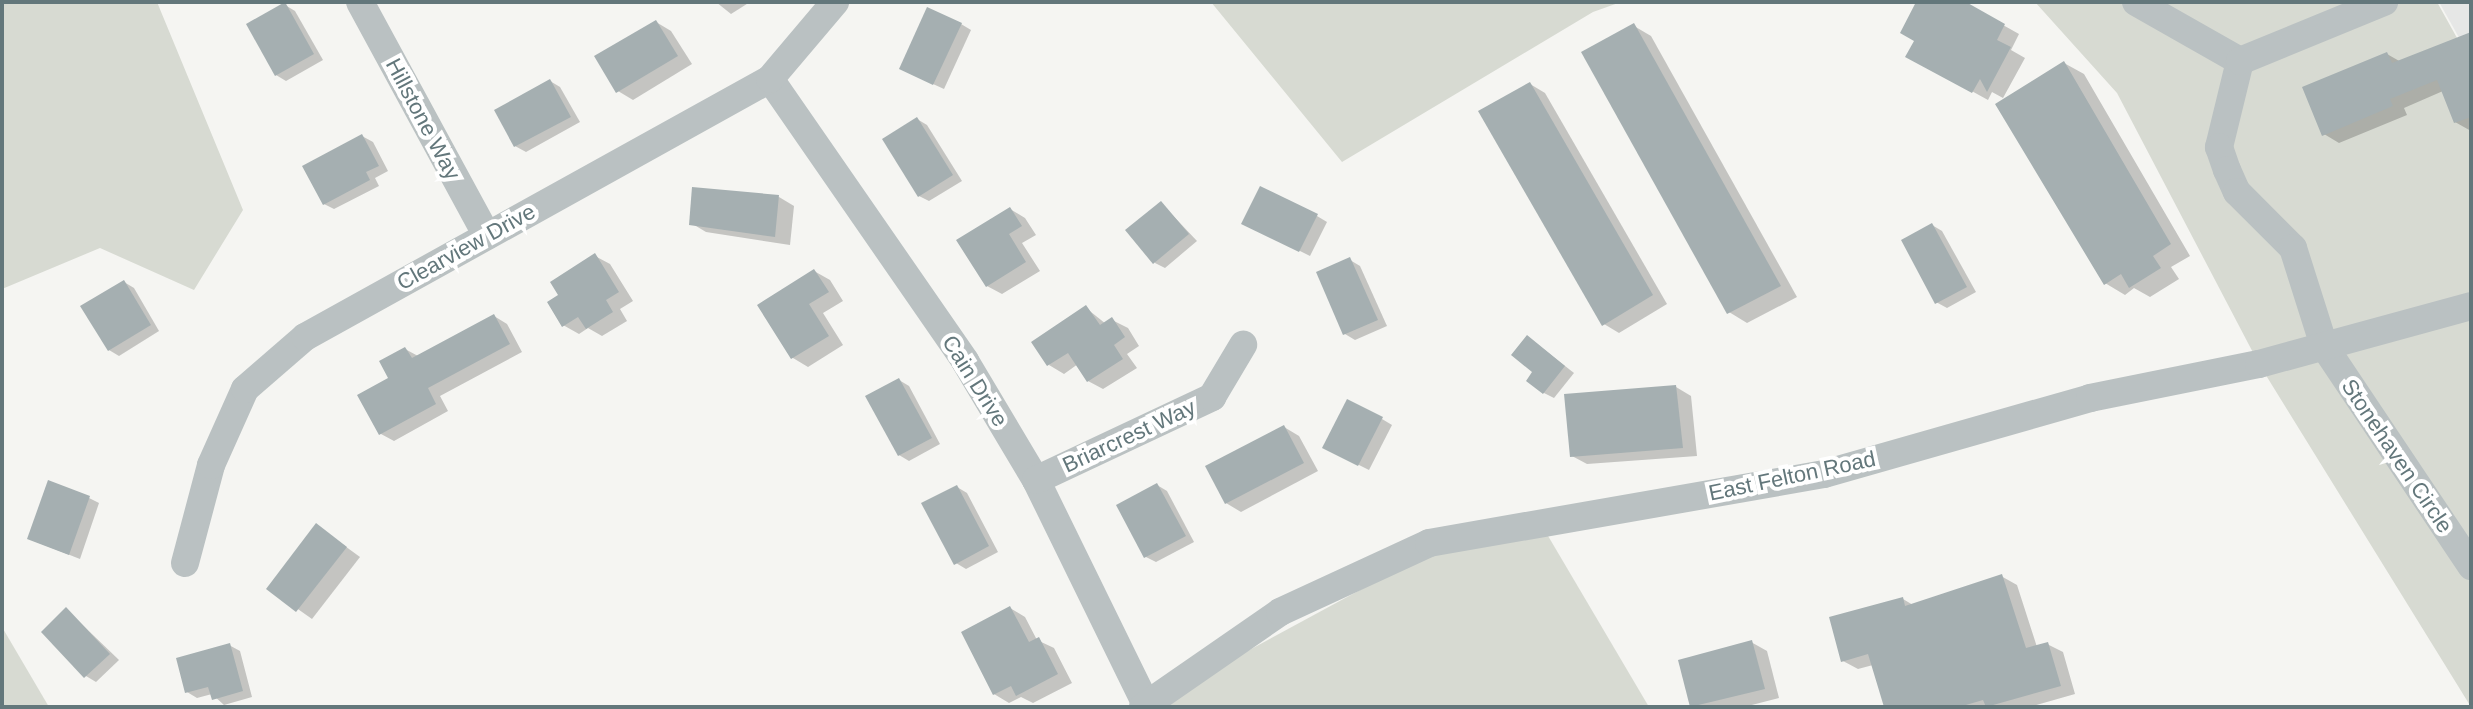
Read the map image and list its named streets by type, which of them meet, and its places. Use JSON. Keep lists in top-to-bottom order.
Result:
{
  "streets": {
    "street": [
      "Hillstone Way",
      "Clearview Drive",
      "Cain Drive",
      "Briarcrest Way",
      "Stonehaven Circle",
      "East Felton Road"
    ]
  },
  "crossings": [
    ["Hillstone Way", "Clearview Drive"],
    ["Clearview Drive", "Cain Drive"],
    ["Cain Drive", "Briarcrest Way"],
    ["Cain Drive", "East Felton Road"],
    ["Stonehaven Circle", "East Felton Road"]
  ]
}
